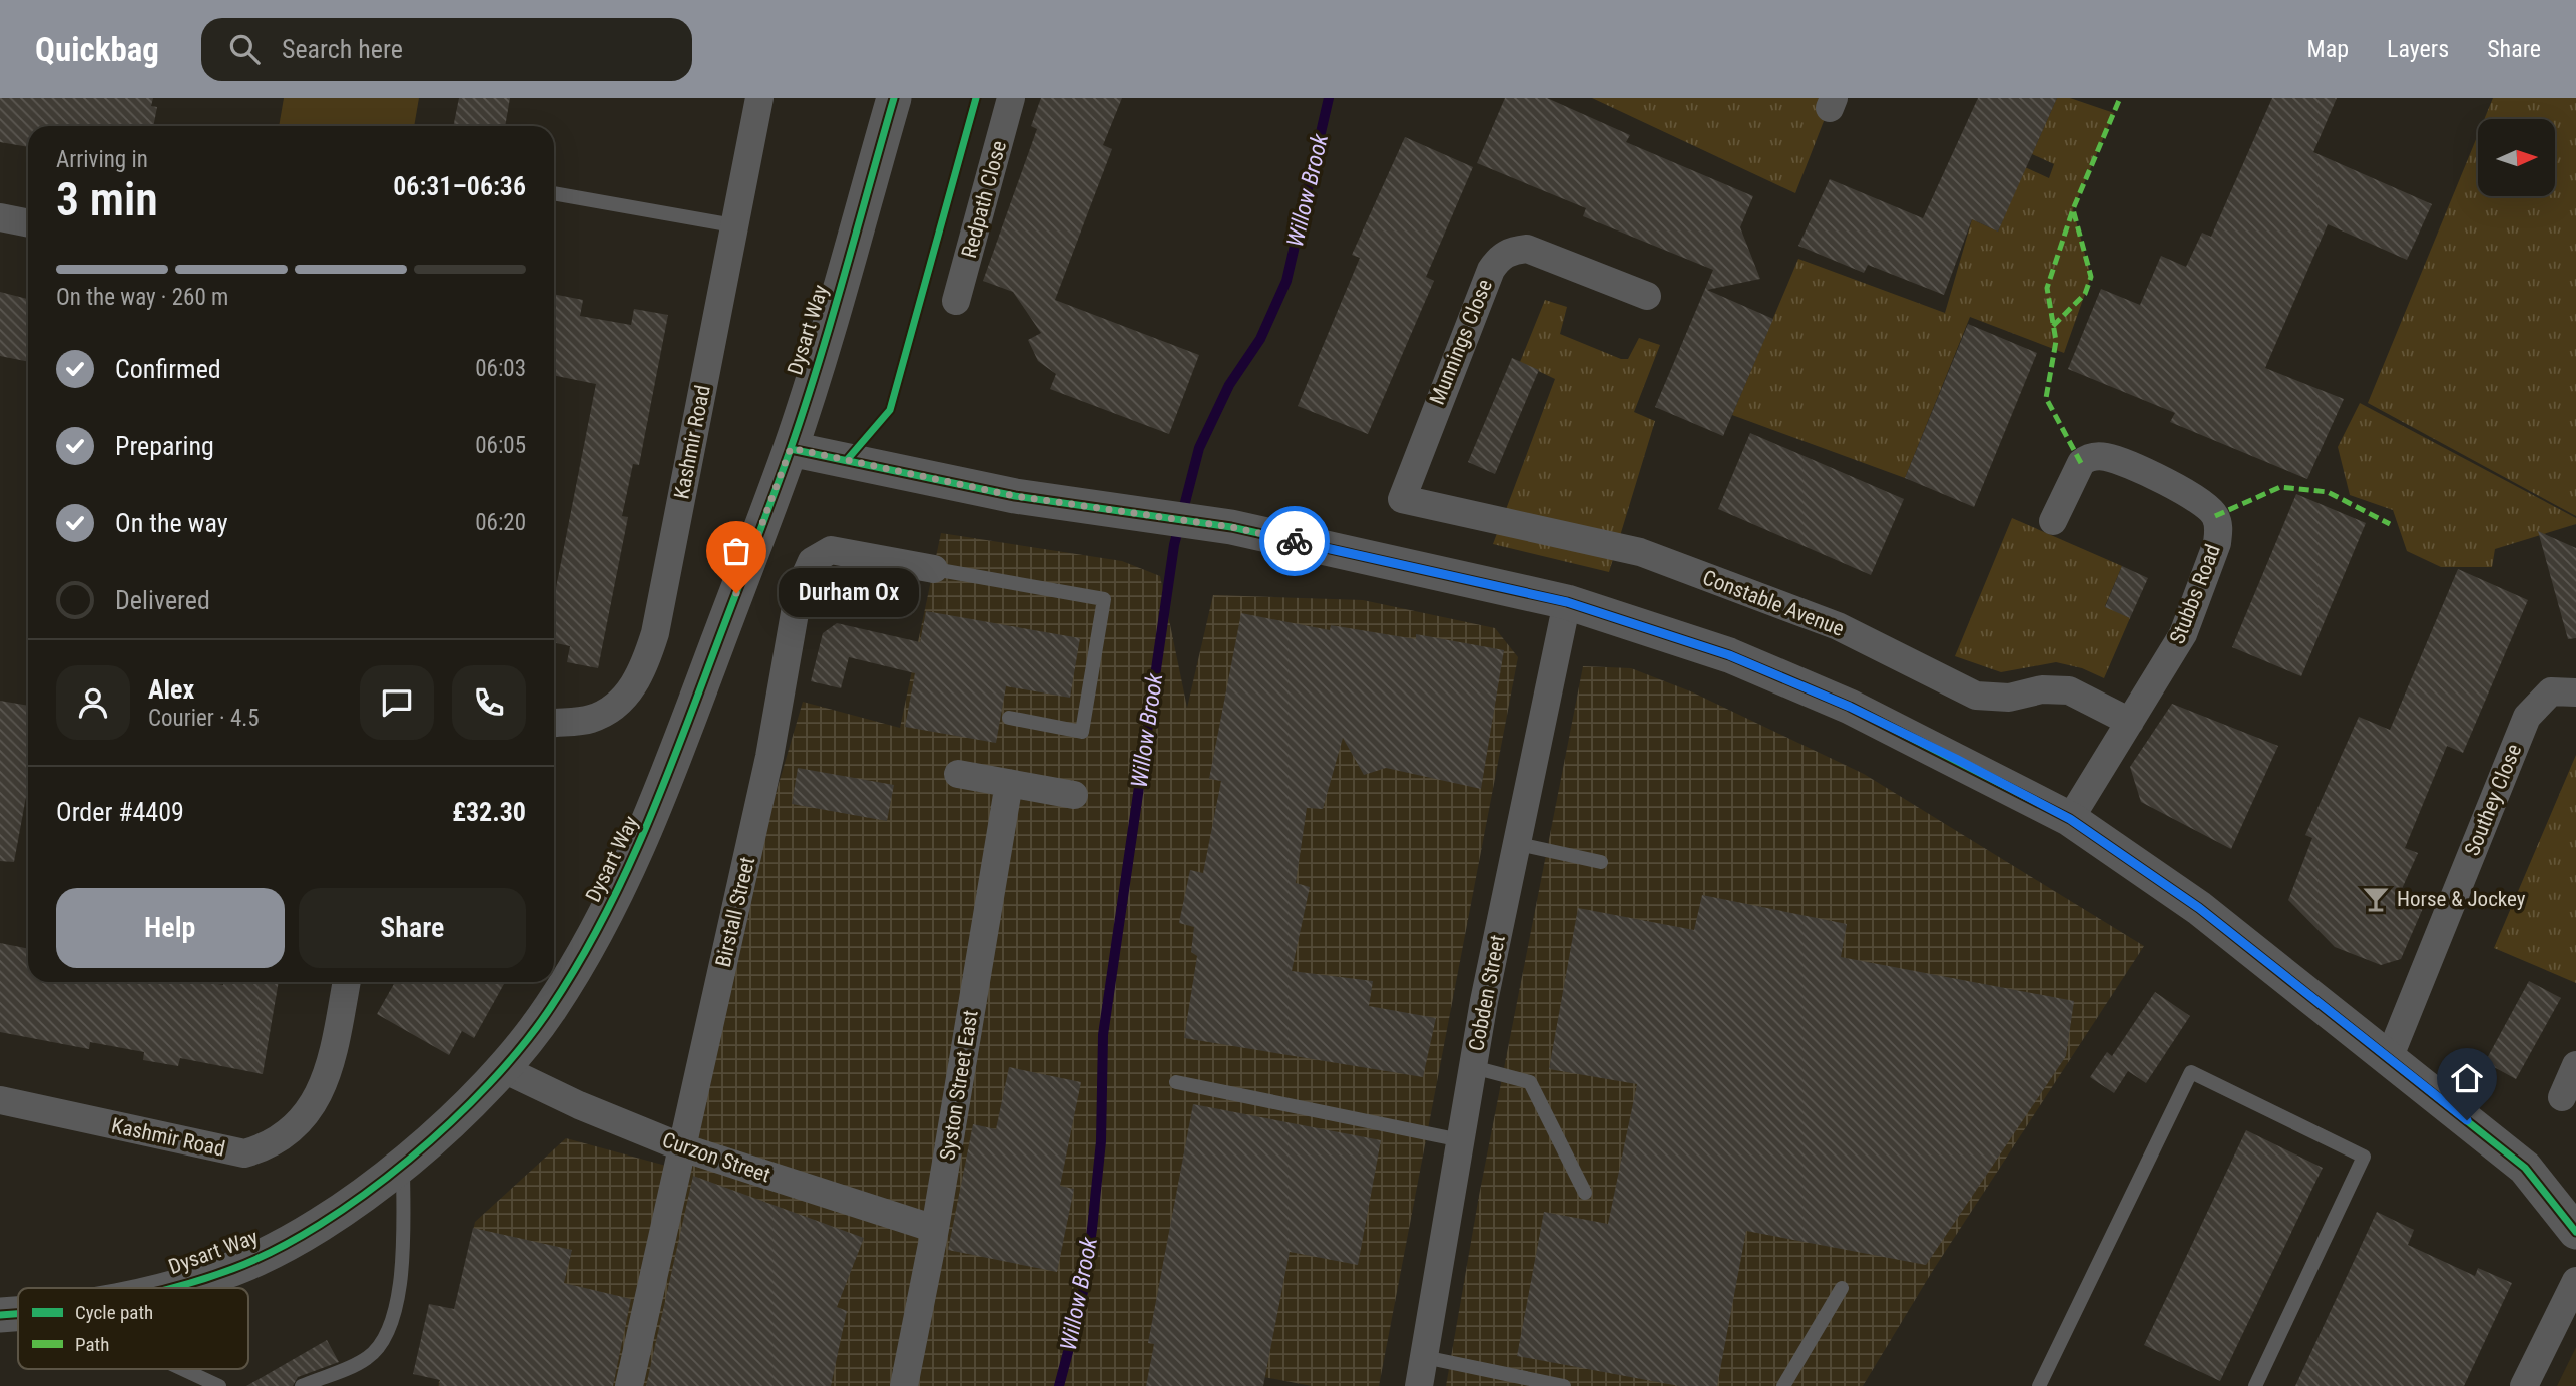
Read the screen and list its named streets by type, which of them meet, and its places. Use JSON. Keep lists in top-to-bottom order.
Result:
{
  "streets": {
    "street": [
      "Redpath Close",
      "Dysart Way",
      "Munnings Close",
      "Kashmir Road",
      "Stubbs Road",
      "Constable Avenue",
      "Southey Close",
      "Birstall Street",
      "Cobden Street",
      "Syston Street East",
      "Curzon Street"
    ]
  },
  "crossings": [
    ["Dysart Way", "Curzon Street"],
    ["Munnings Close", "Constable Avenue"],
    ["Stubbs Road", "Constable Avenue"],
    ["Birstall Street", "Curzon Street"],
    ["Syston Street East", "Curzon Street"]
  ],
  "water": ["Willow Brook"],
  "places": {
    "other": ["Durham Ox"],
    "bar": ["Horse & Jockey"]
  },
  "legend": ["Cycle path", "Path"],
  "north": "right",
  "page": {
    "header": "Quickbag",
    "search": "Search here",
    "nav": ["Map", "Layers", "Share"],
    "heading": ["3 min", "Arriving in", "06:31–06:36"],
    "panel": [
      "Alex",
      "Courier · 4.5",
      "Order #4409",
      "£32.30"
    ],
    "bar": "On the way · 260 m",
    "list": [
      ["Confirmed", "06:03"],
      ["Preparing", "06:05"],
      ["On the way", "06:20"],
      "Delivered"
    ],
    "bubble": "Durham Ox",
    "buttons": ["Help", "Share"]
  }
}
